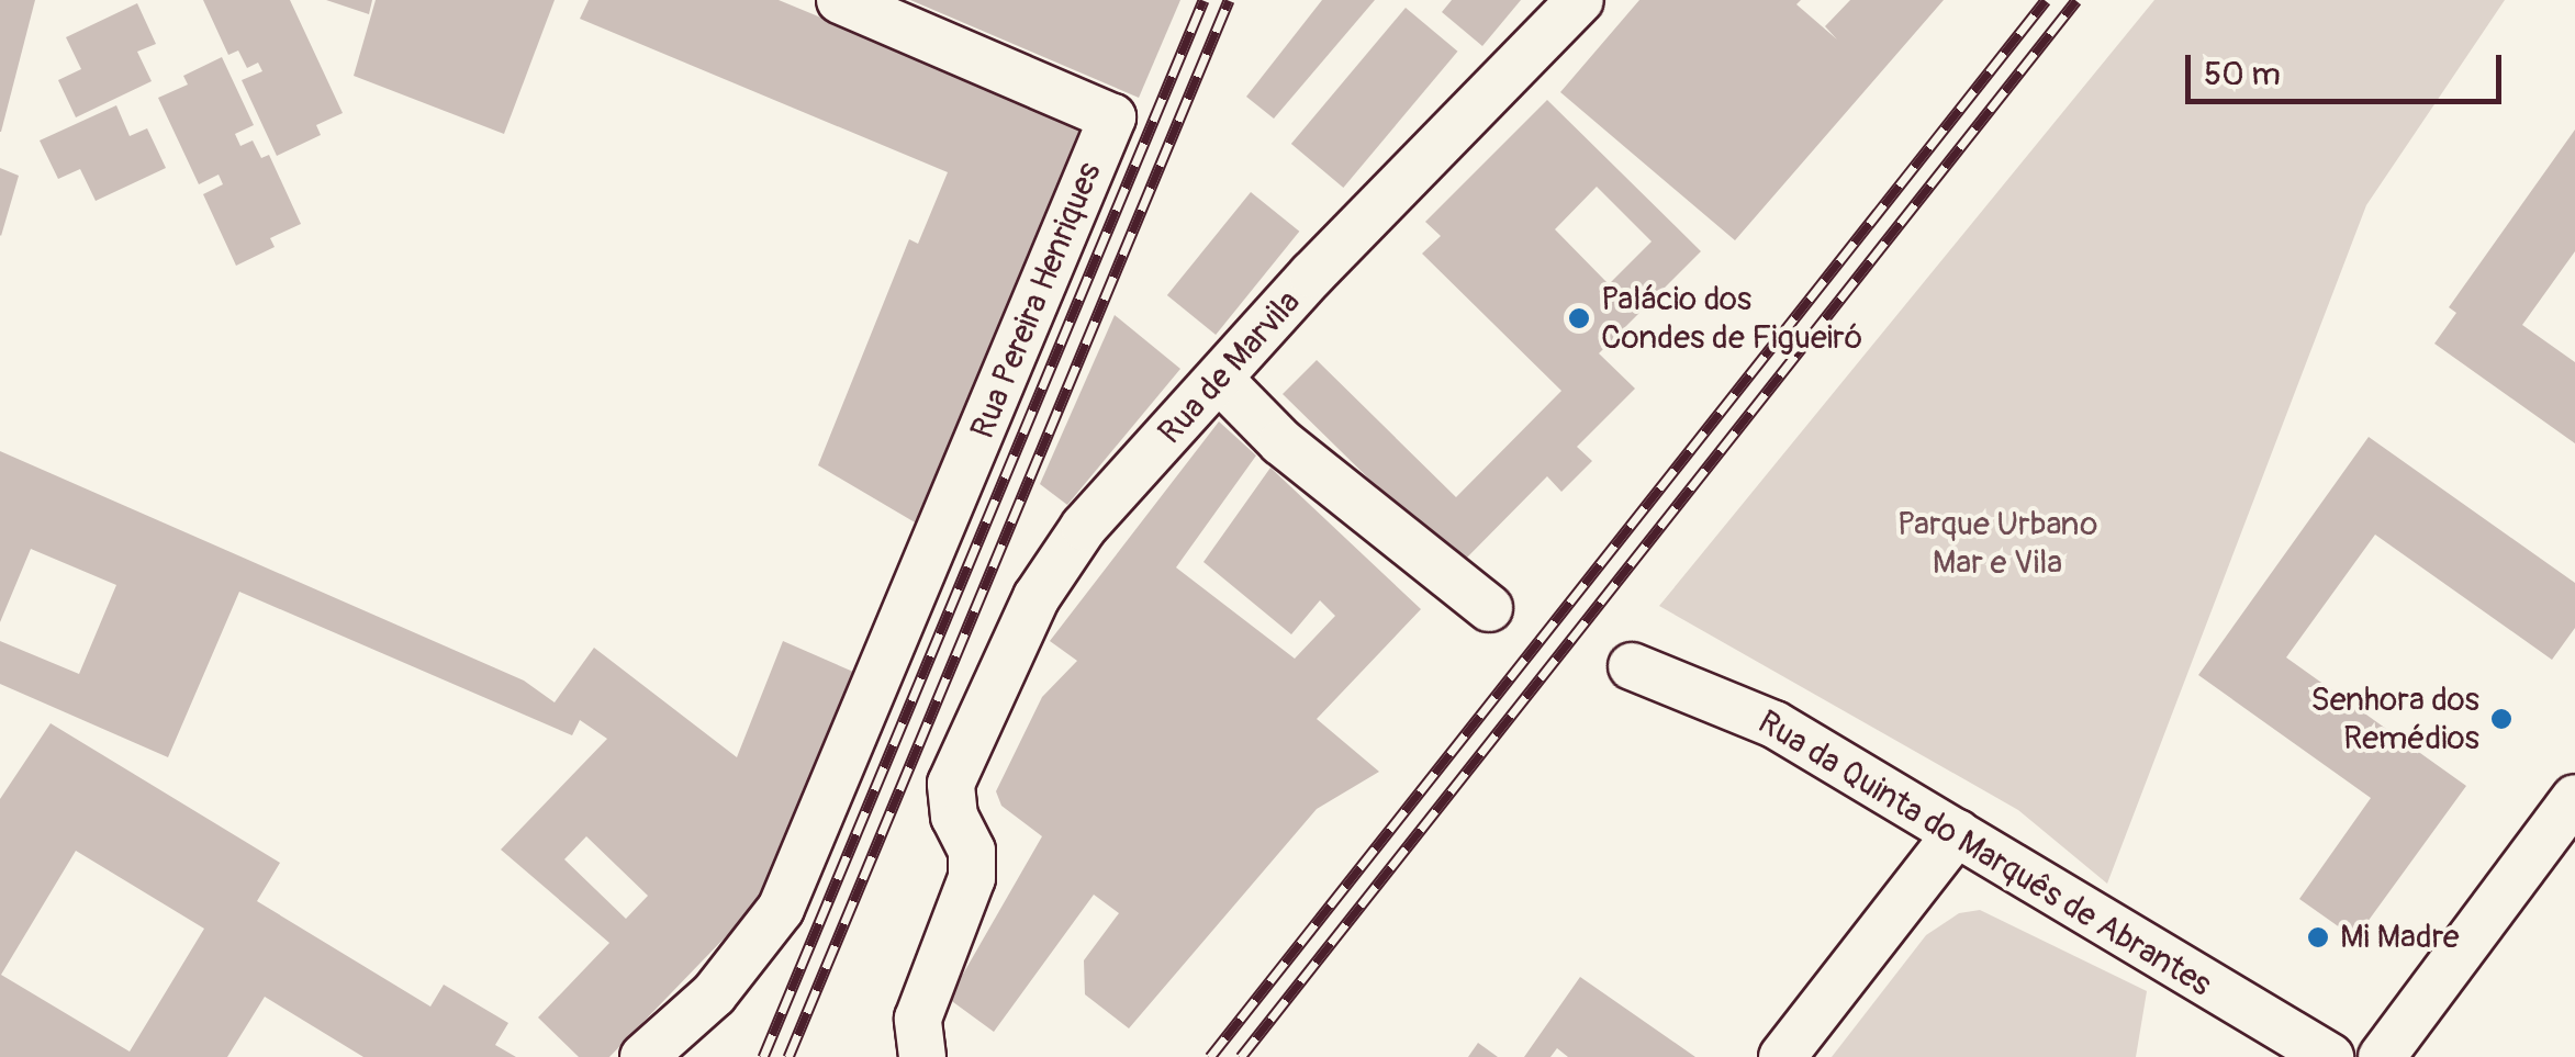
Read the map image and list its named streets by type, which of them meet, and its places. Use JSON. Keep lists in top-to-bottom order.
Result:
{
  "streets": {
    "street": ["Rua Pereira Henriques", "Rua de Marvila", "Rua da Quinta do Marquês de Abrantes"]
  },
  "parks": ["Parque Urbano Mar e Vila"],
  "places": ["Palácio dos Condes de Figueiró", "Senhora dos Remédios", "Mi Madre"],
  "scale_bar": "50 m"
}
